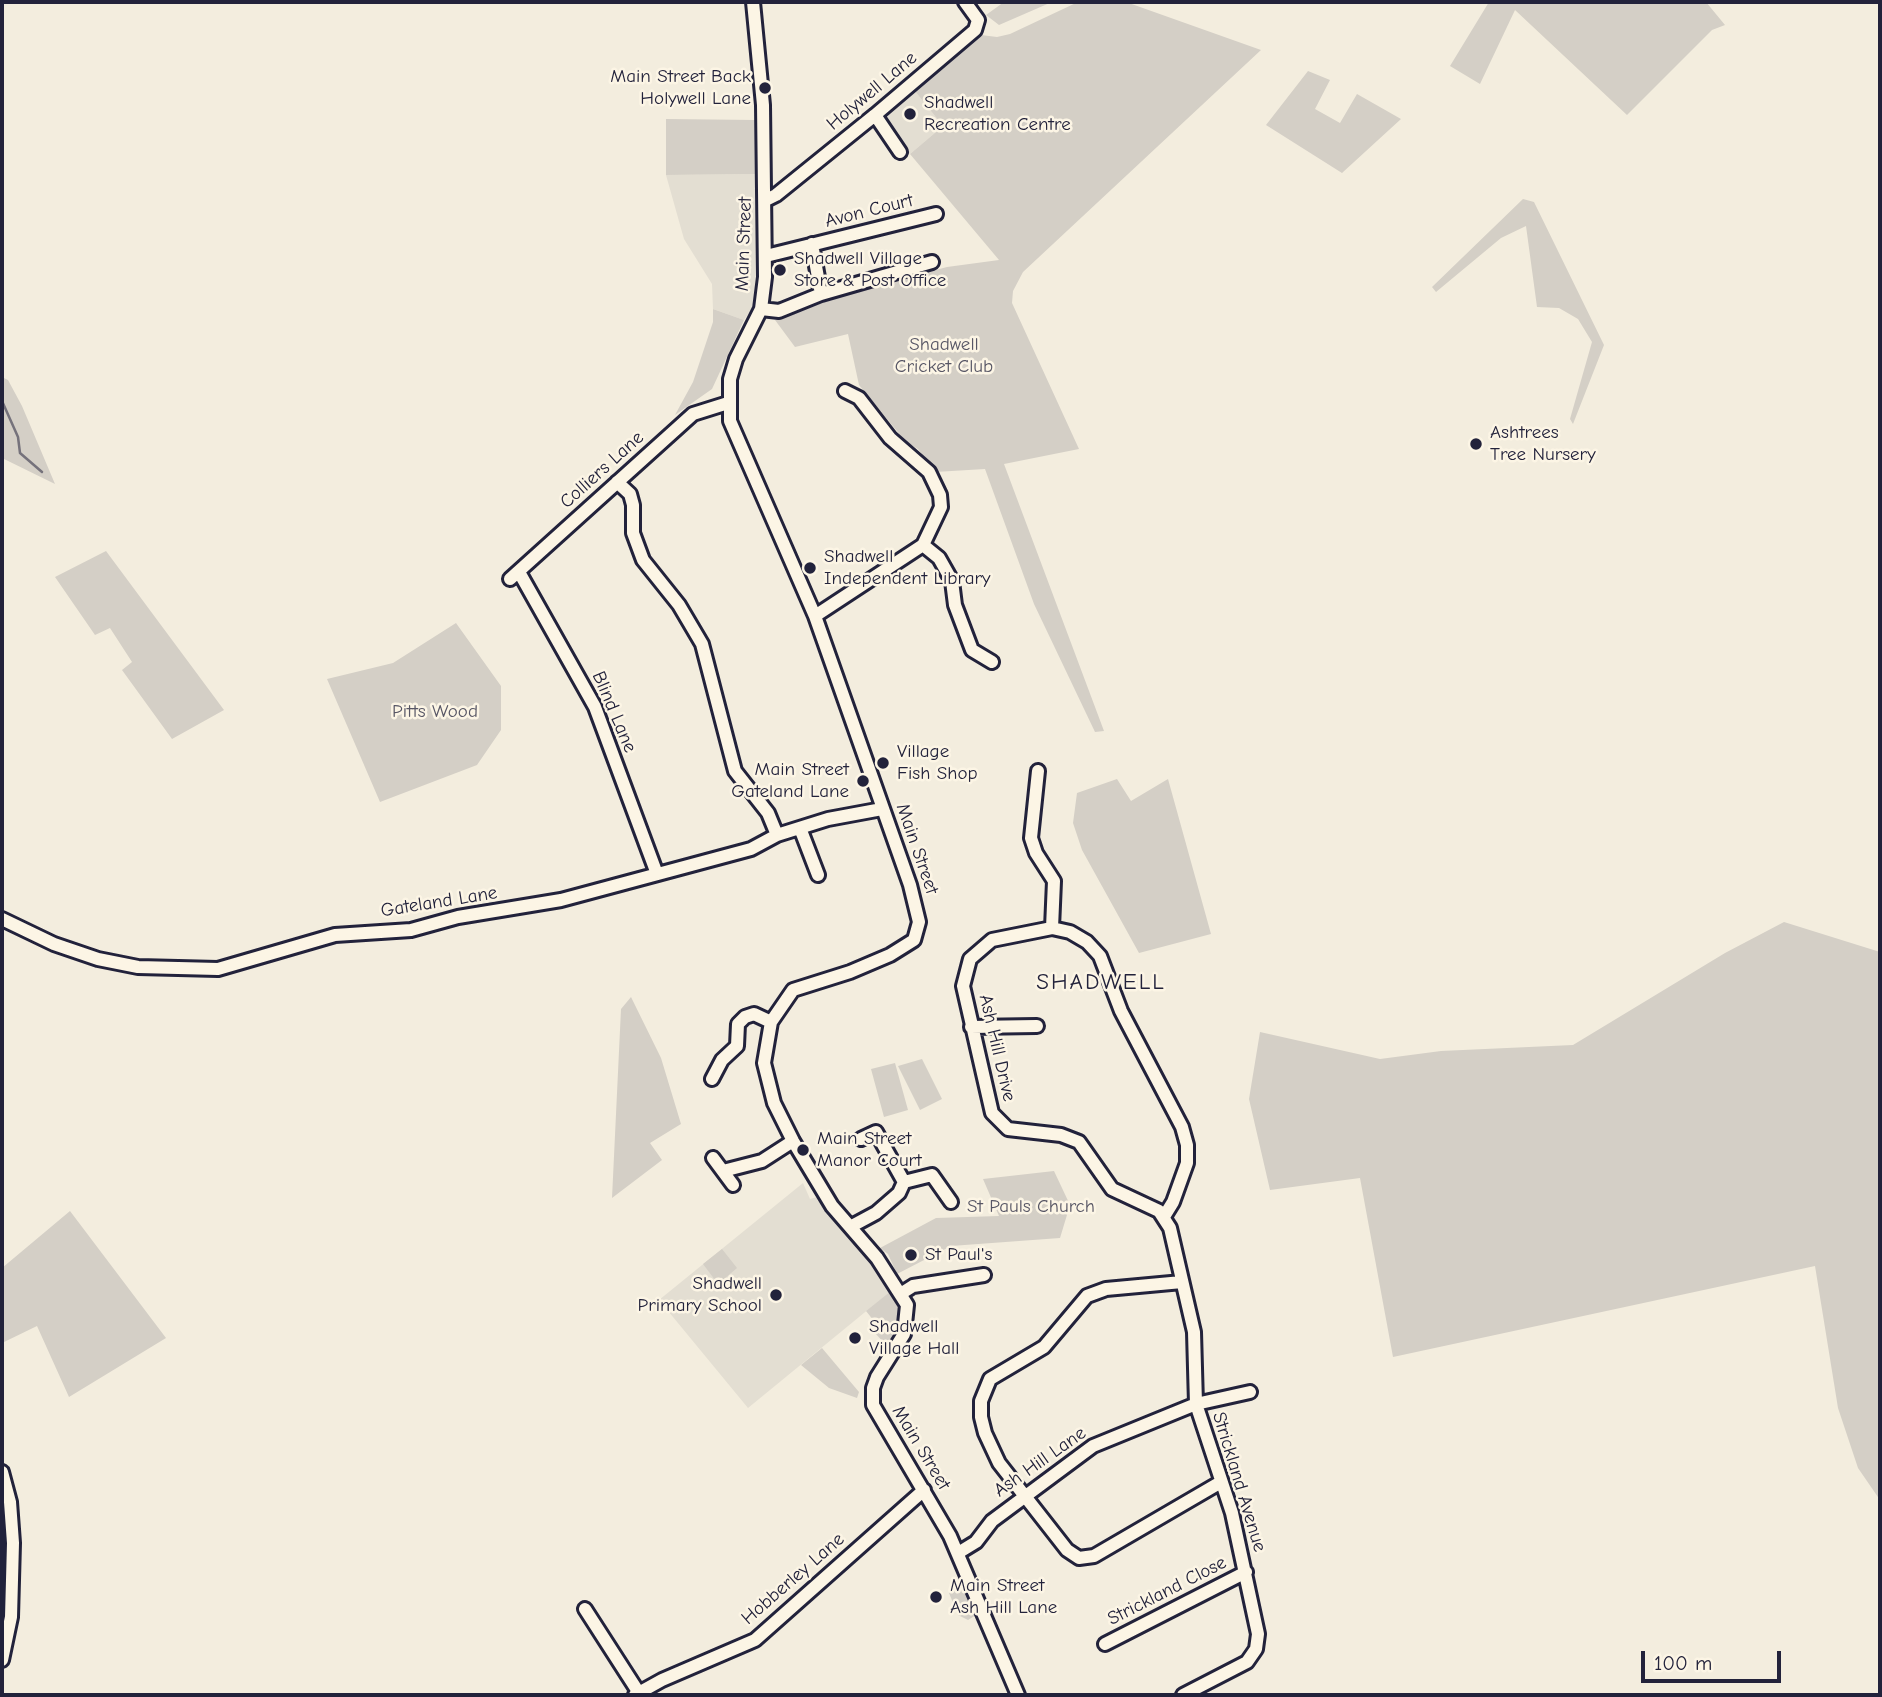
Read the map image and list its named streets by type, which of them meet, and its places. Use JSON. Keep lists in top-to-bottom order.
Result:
{
  "streets": {
    "street": [
      "Holywell Lane",
      "Avon Court",
      "Main Street",
      "Colliers Lane",
      "Blind Lane",
      "Gateland Lane",
      "Ash Hill Drive",
      "Ash Hill Lane",
      "Strickland Avenue",
      "Hobberley Lane",
      "Strickland Close"
    ]
  },
  "crossings": [
    ["Holywell Lane", "Main Street"],
    ["Avon Court", "Main Street"],
    ["Main Street", "Colliers Lane"],
    ["Main Street", "Gateland Lane"],
    ["Main Street", "Ash Hill Lane"],
    ["Main Street", "Hobberley Lane"],
    ["Colliers Lane", "Blind Lane"],
    ["Blind Lane", "Gateland Lane"],
    ["Ash Hill Lane", "Strickland Avenue"],
    ["Strickland Avenue", "Strickland Close"]
  ],
  "districts": ["SHADWELL"],
  "parks": ["Shadwell Cricket Club", "Pitts Wood", "St Pauls Church"],
  "places": [
    "Main Street Back Holywell Lane",
    "Shadwell Recreation Centre",
    "Shadwell Village Store & Post Office",
    "Ashtrees Tree Nursery",
    "Shadwell Independent Library",
    "Village Fish Shop",
    "Main Street Gateland Lane",
    "Main Street Manor Court",
    "St Paul's",
    "Shadwell Primary School",
    "Shadwell Village Hall",
    "Main Street Ash Hill Lane"
  ],
  "scale_bar": "100 m"
}
